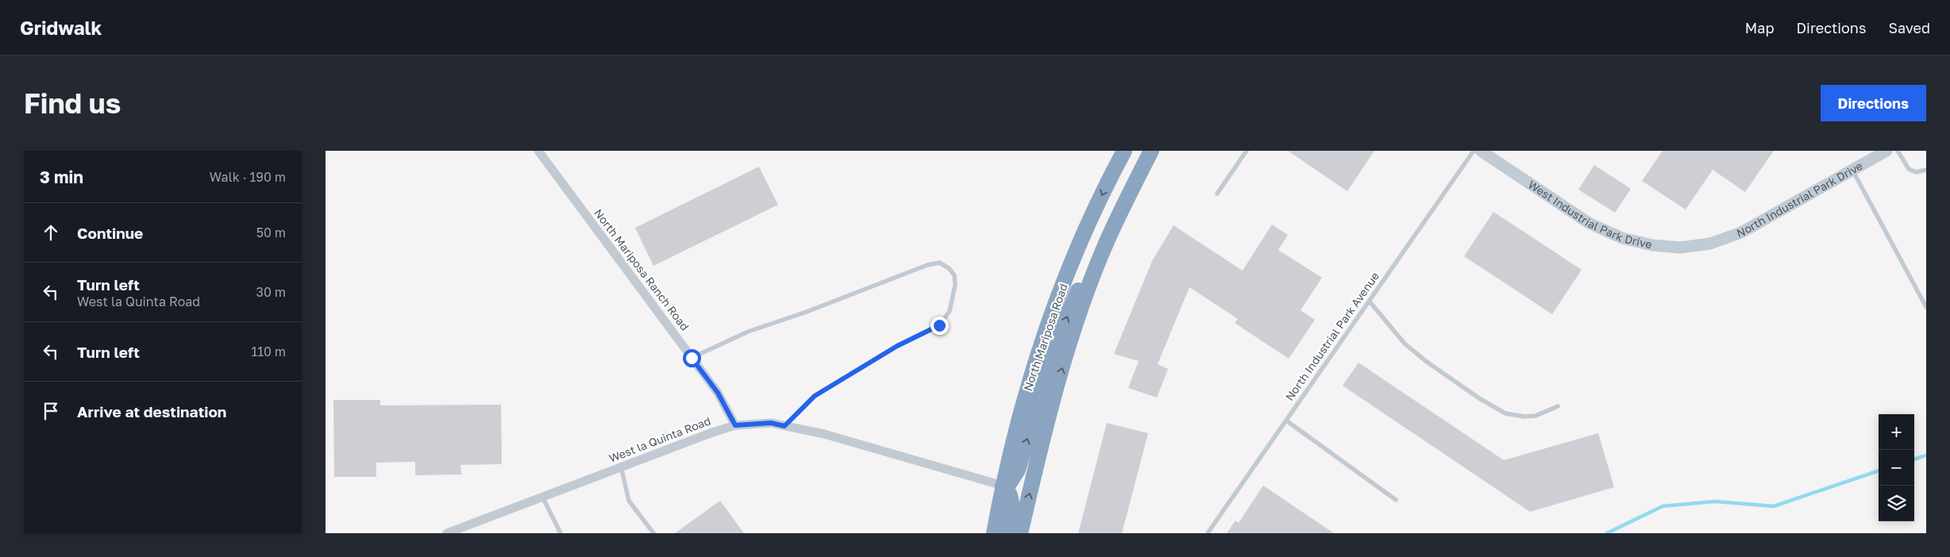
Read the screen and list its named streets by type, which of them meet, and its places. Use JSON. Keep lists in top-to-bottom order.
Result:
{
  "streets": {
    "highway": ["North Mariposa Road"],
    "street": [
      "North Industrial Park Drive",
      "West Industrial Park Drive",
      "North Mariposa Ranch Road",
      "West la Quinta Road"
    ],
    "lane": ["North Industrial Park Avenue"]
  },
  "crossings": [
    ["North Industrial Park Drive", "West Industrial Park Drive"],
    ["North Mariposa Ranch Road", "West la Quinta Road"],
    ["North Mariposa Road", "West la Quinta Road"]
  ],
  "page": {
    "header": "Gridwalk",
    "nav": ["Map", "Directions", "Saved"],
    "buttons": "Directions",
    "title": "Find us",
    "heading": ["3 min", "Walk · 190 m"],
    "list": [
      ["Continue", "50 m"],
      ["Turn left", "West la Quinta Road", "30 m"],
      ["Turn left", "110 m"],
      "Arrive at destination"
    ],
    "map_buttons": ["+", "−"]
  }
}
